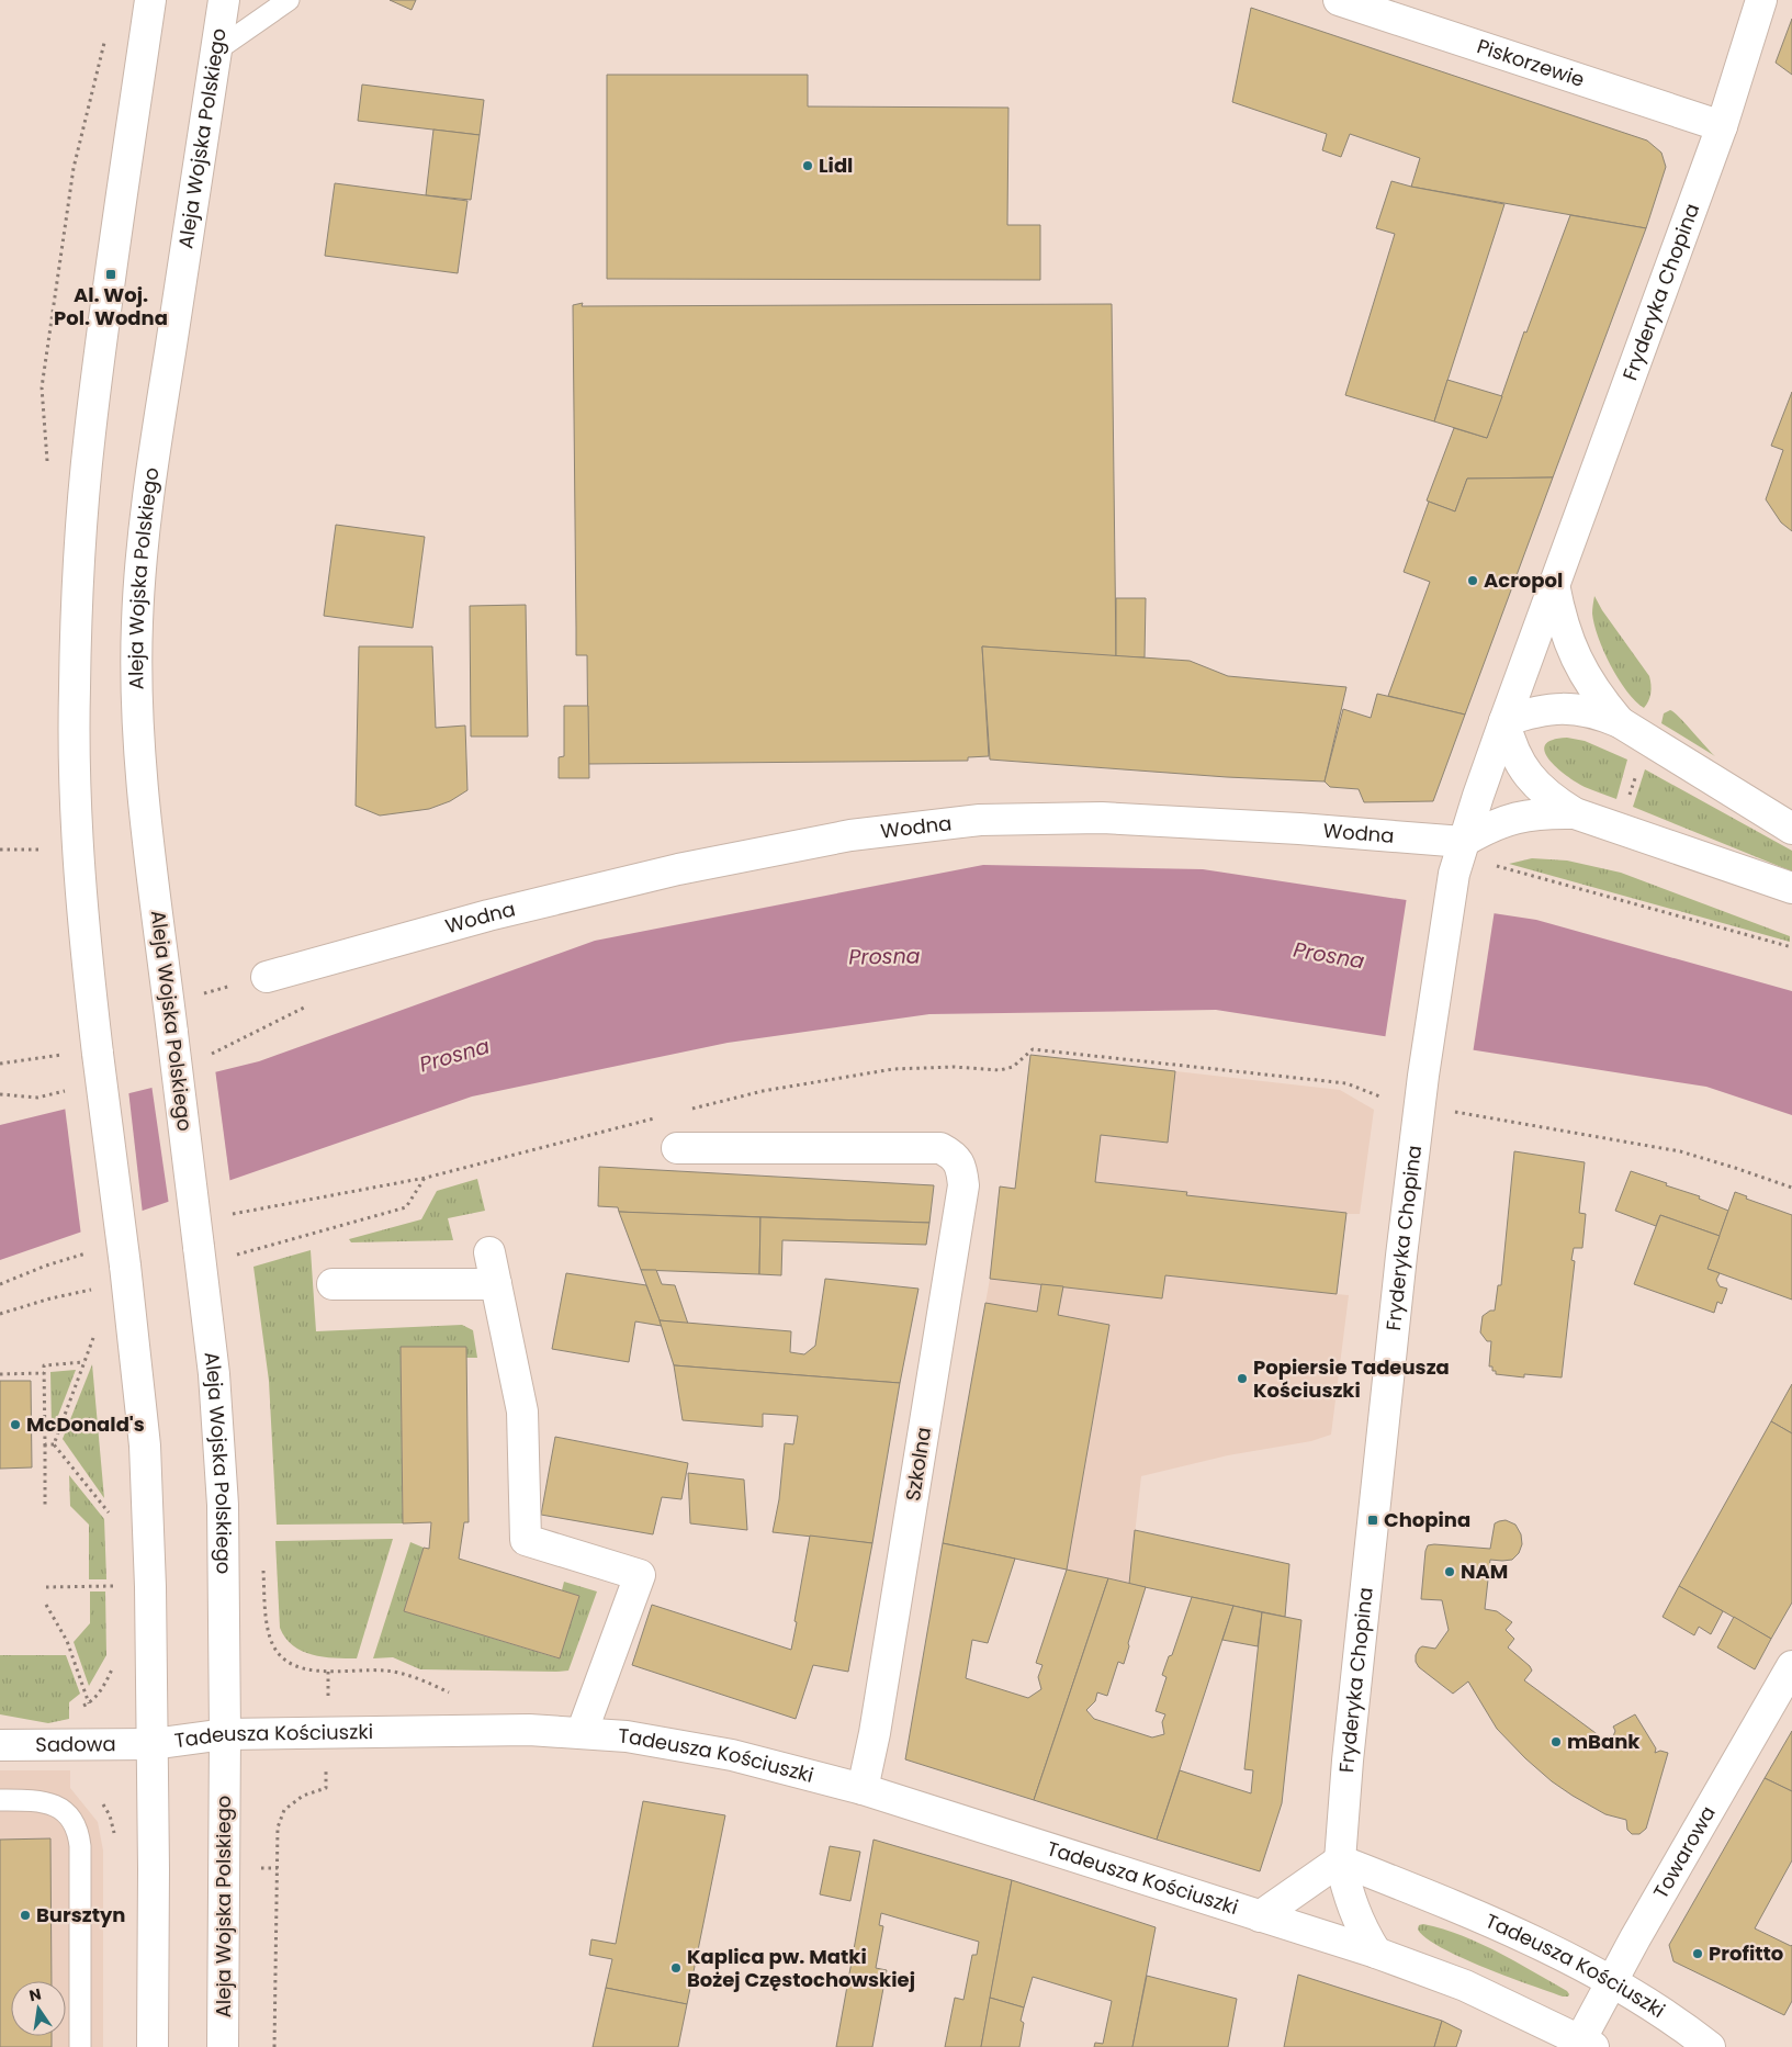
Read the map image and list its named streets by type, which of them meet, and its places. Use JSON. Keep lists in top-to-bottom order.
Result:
{
  "streets": {
    "street": [
      "Piskorzewie",
      "Aleja Wojska Polskiego",
      "Fryderyka Chopina",
      "Wodna",
      "Szkolna",
      "Tadeusza Kościuszki",
      "Sadowa",
      "Towarowa"
    ]
  },
  "crossings": [
    ["Piskorzewie", "Fryderyka Chopina"],
    ["Aleja Wojska Polskiego", "Tadeusza Kościuszki"],
    ["Fryderyka Chopina", "Wodna"],
    ["Fryderyka Chopina", "Tadeusza Kościuszki"],
    ["Szkolna", "Tadeusza Kościuszki"],
    ["Tadeusza Kościuszki", "Sadowa"],
    ["Tadeusza Kościuszki", "Towarowa"]
  ],
  "water": ["Prosna"],
  "places": {
    "other": [
      "Lidl",
      "Acropol",
      "Popiersie Tadeusza Kościuszki",
      "McDonald's",
      "NAM",
      "mBank",
      "Bursztyn",
      "Profitto",
      "Kaplica pw. Matki Bożej Częstochowskiej"
    ],
    "transit": ["Al. Woj. Pol. Wodna", "Chopina"]
  },
  "north": "top"
}
